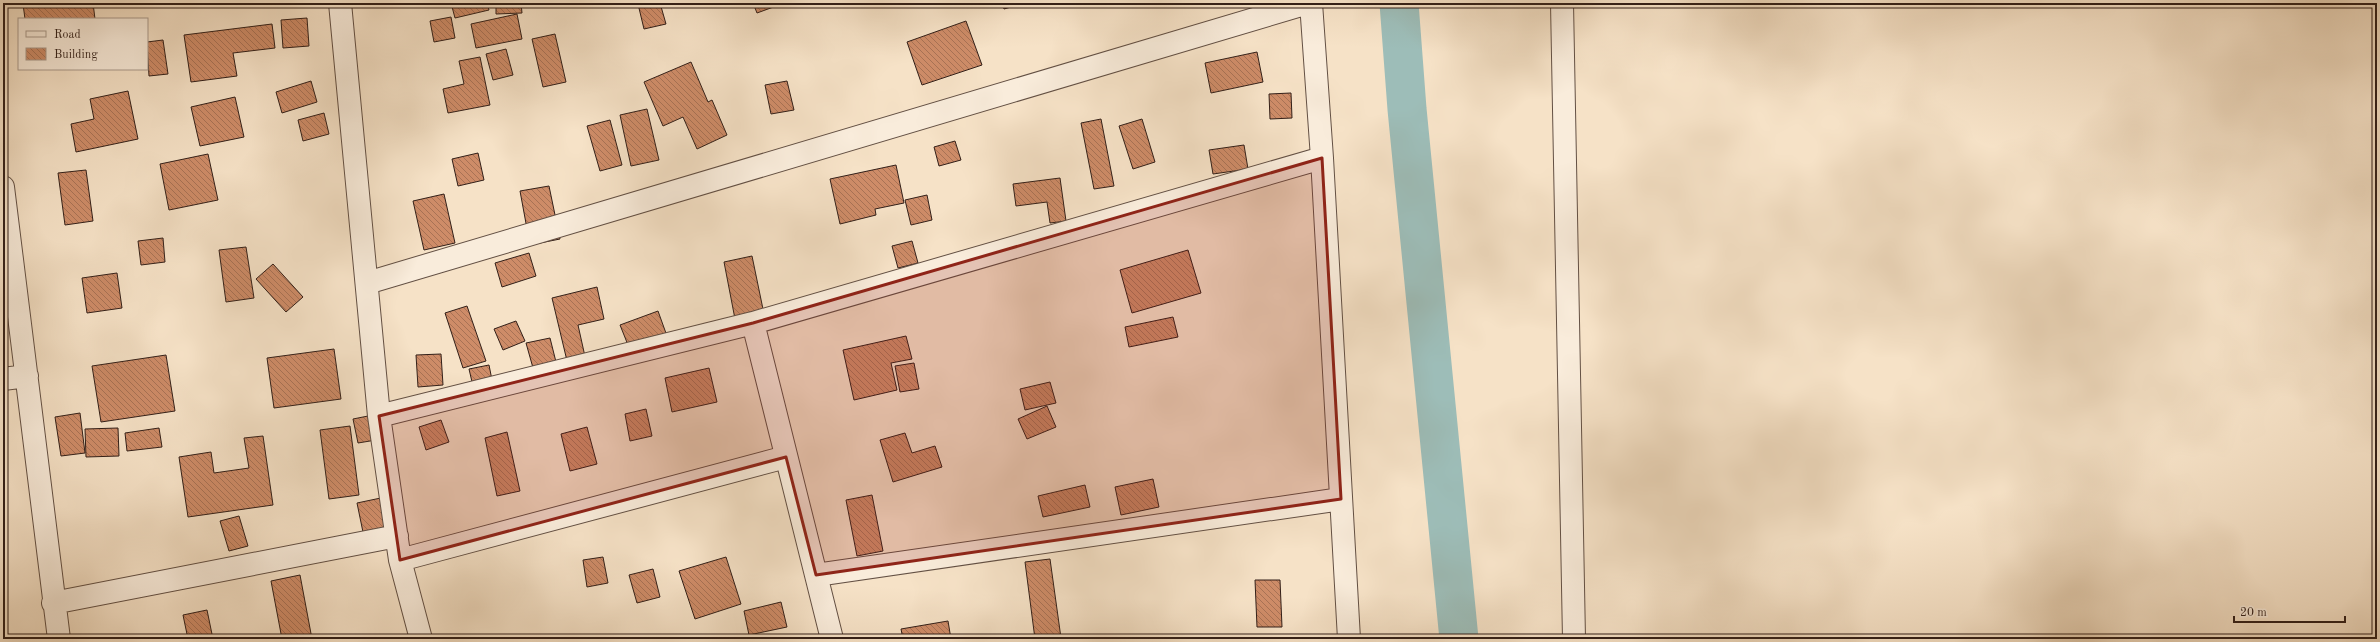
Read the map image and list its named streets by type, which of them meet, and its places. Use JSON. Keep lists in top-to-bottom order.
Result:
{
  "legend": ["Road", "Building"],
  "scale_bar": "20 m"
}
